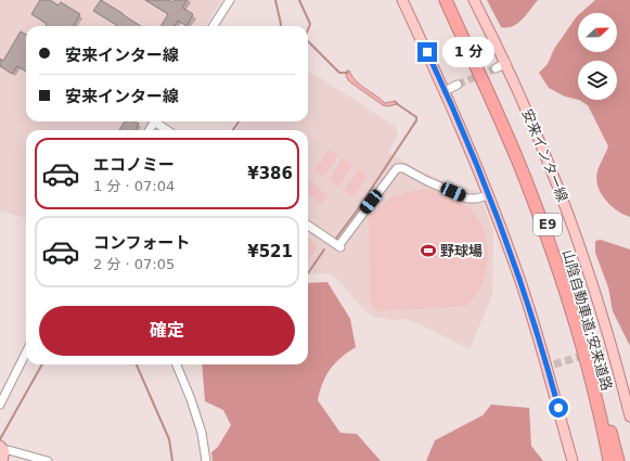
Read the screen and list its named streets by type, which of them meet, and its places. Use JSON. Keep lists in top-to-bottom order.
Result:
{
  "streets": {
    "highway": ["E9", "山陰自動車道;安来道路"],
    "main road": ["安来インター線"]
  },
  "places": {
    "sports": ["野球場"]
  },
  "north": "right",
  "page": {
    "banner": ["安来インター線", "安来インター線"],
    "bubble": "1 分",
    "list": [
      {
        "name": "エコノミー",
        "note": "1 分 · 07:04",
        "value": "¥386"
      },
      {
        "name": "コンフォート",
        "note": "2 分 · 07:05",
        "value": "¥521"
      }
    ],
    "buttons": "確定"
  }
}
